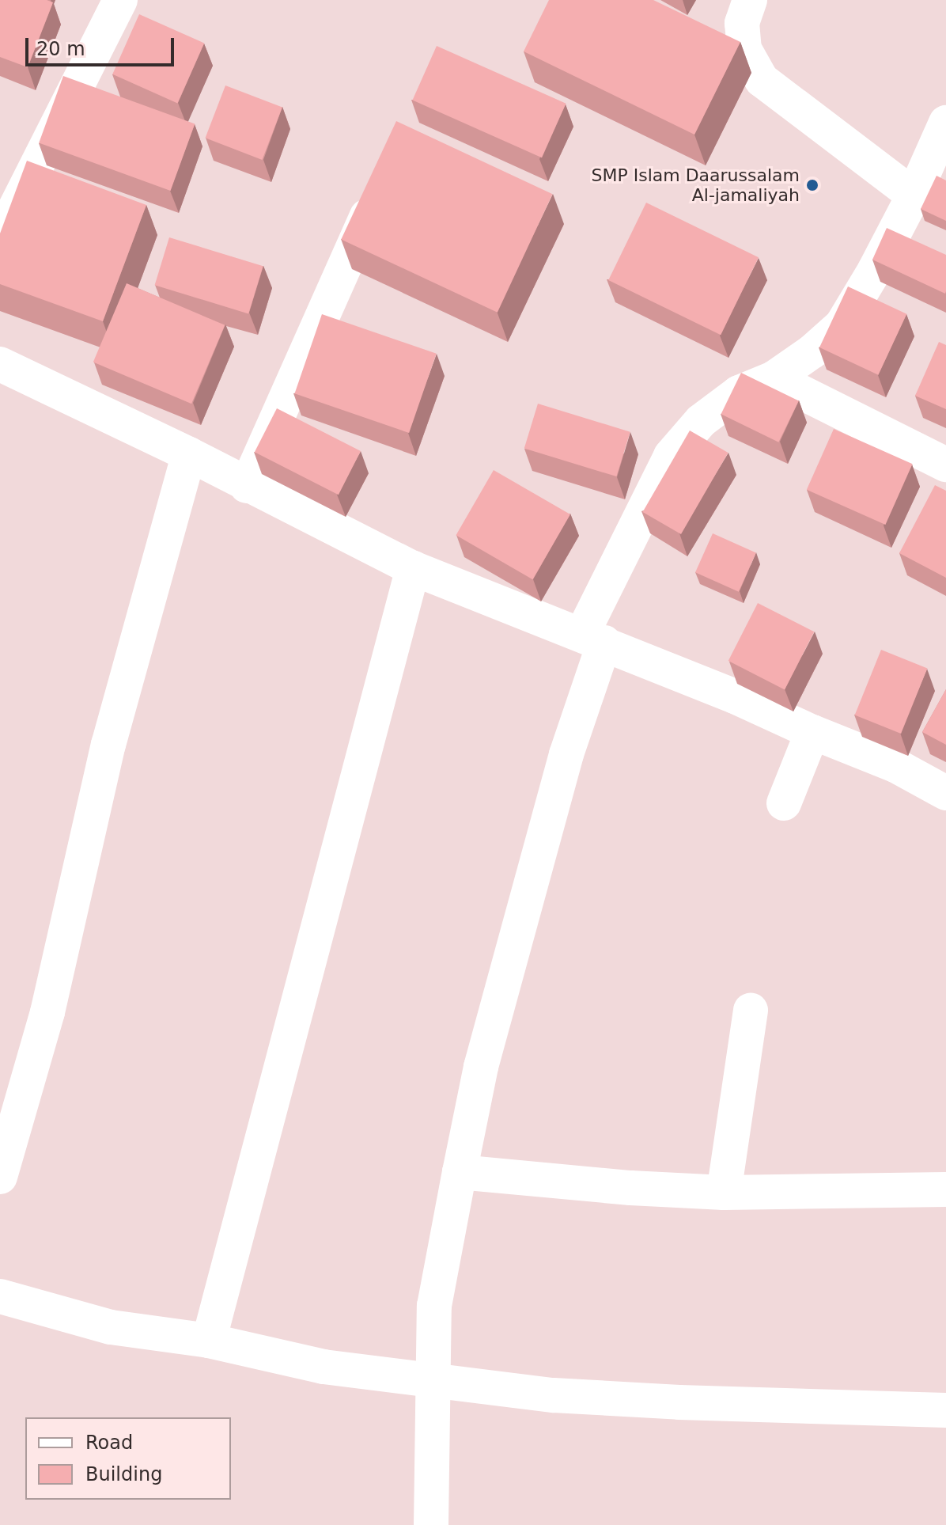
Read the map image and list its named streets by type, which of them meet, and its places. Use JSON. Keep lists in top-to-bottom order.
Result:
{
  "places": ["SMP Islam Daarussalam Al-jamaliyah"],
  "legend": ["Road", "Building"],
  "scale_bar": "20 m"
}
